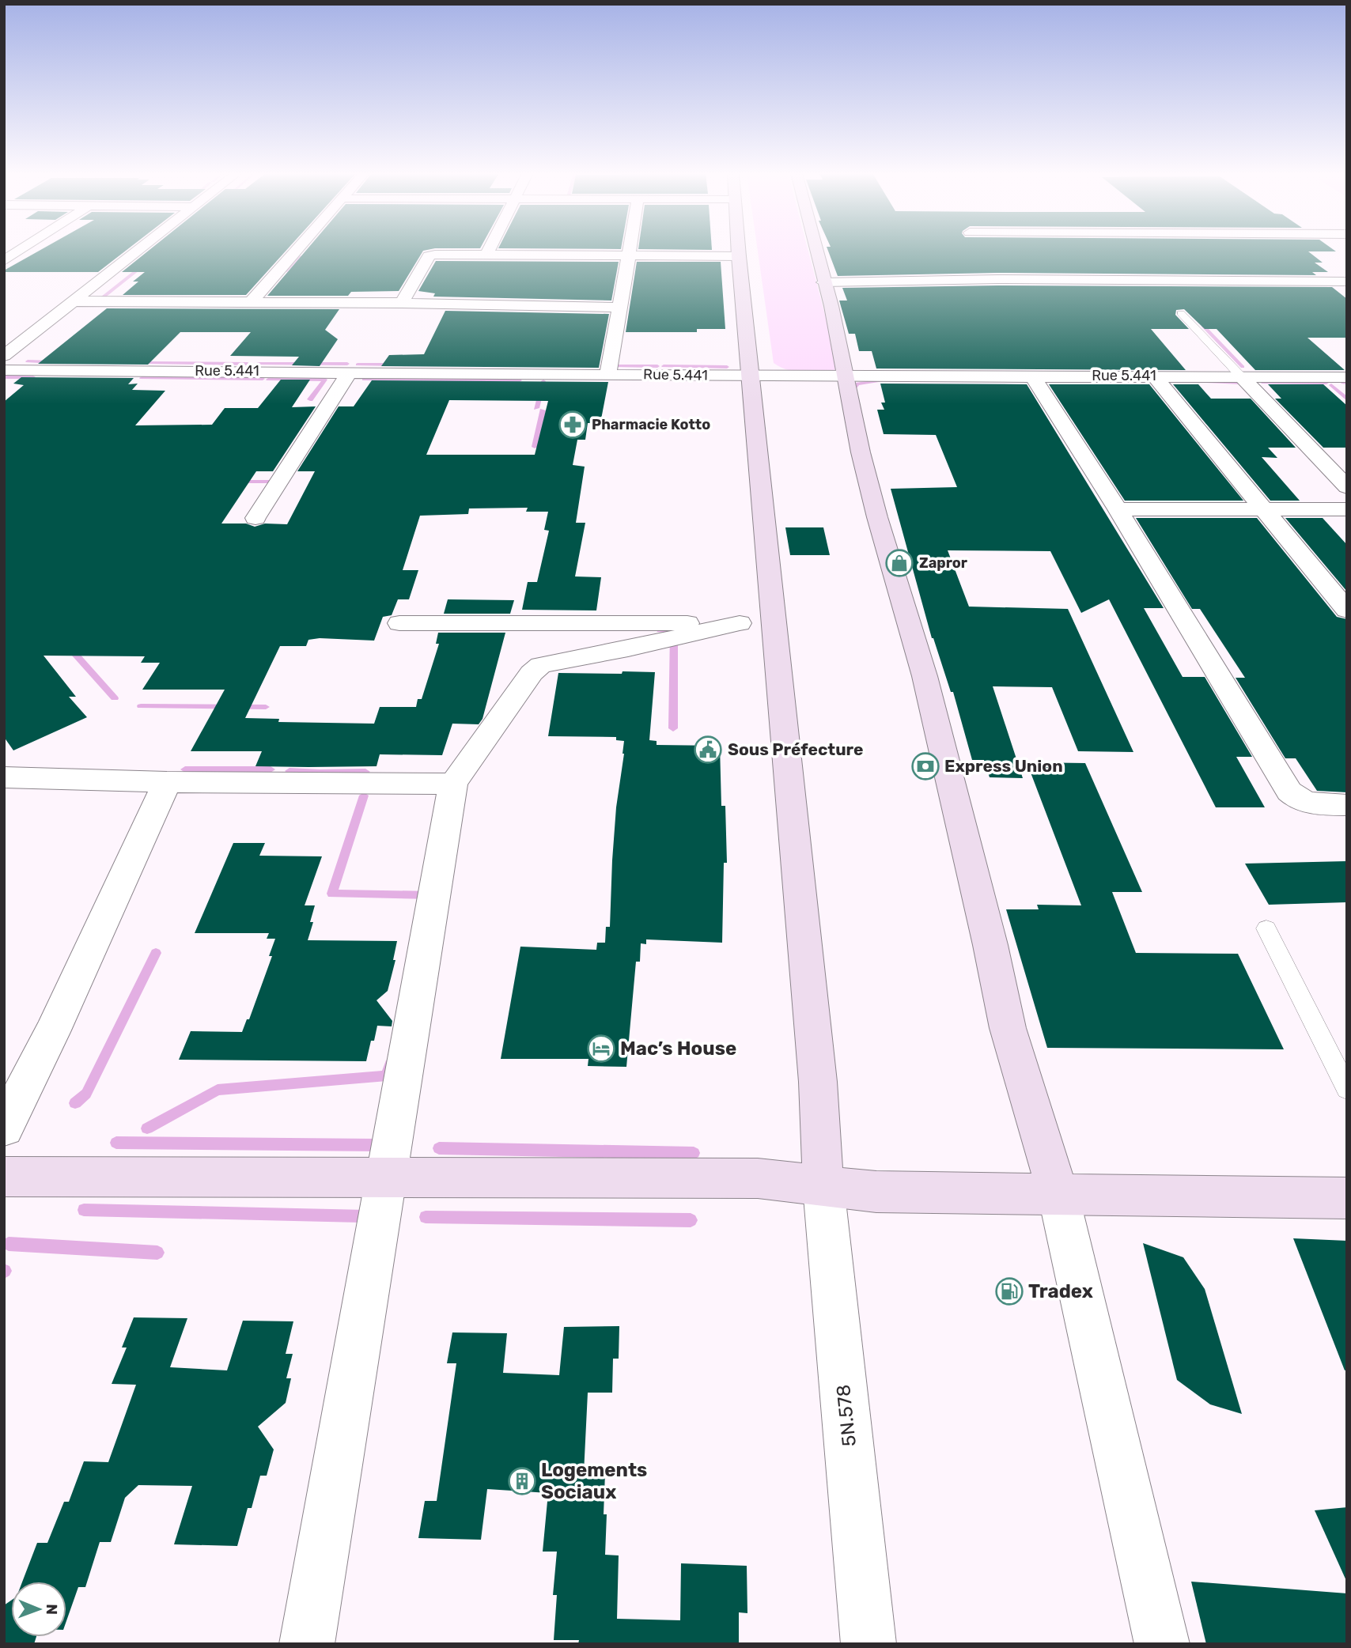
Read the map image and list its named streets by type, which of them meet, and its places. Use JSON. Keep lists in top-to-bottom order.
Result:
{
  "streets": {
    "street": ["Rue 5.441", "5N.578"]
  },
  "places": {
    "pharmacy": ["Pharmacie Kotto"],
    "shop": ["Zapror"],
    "public building": ["Sous Préfecture"],
    "bank": ["Express Union"],
    "hotel": ["Mac’s House"],
    "fuel station": ["Tradex"],
    "building": ["Logements Sociaux"]
  },
  "north": "right"
}
